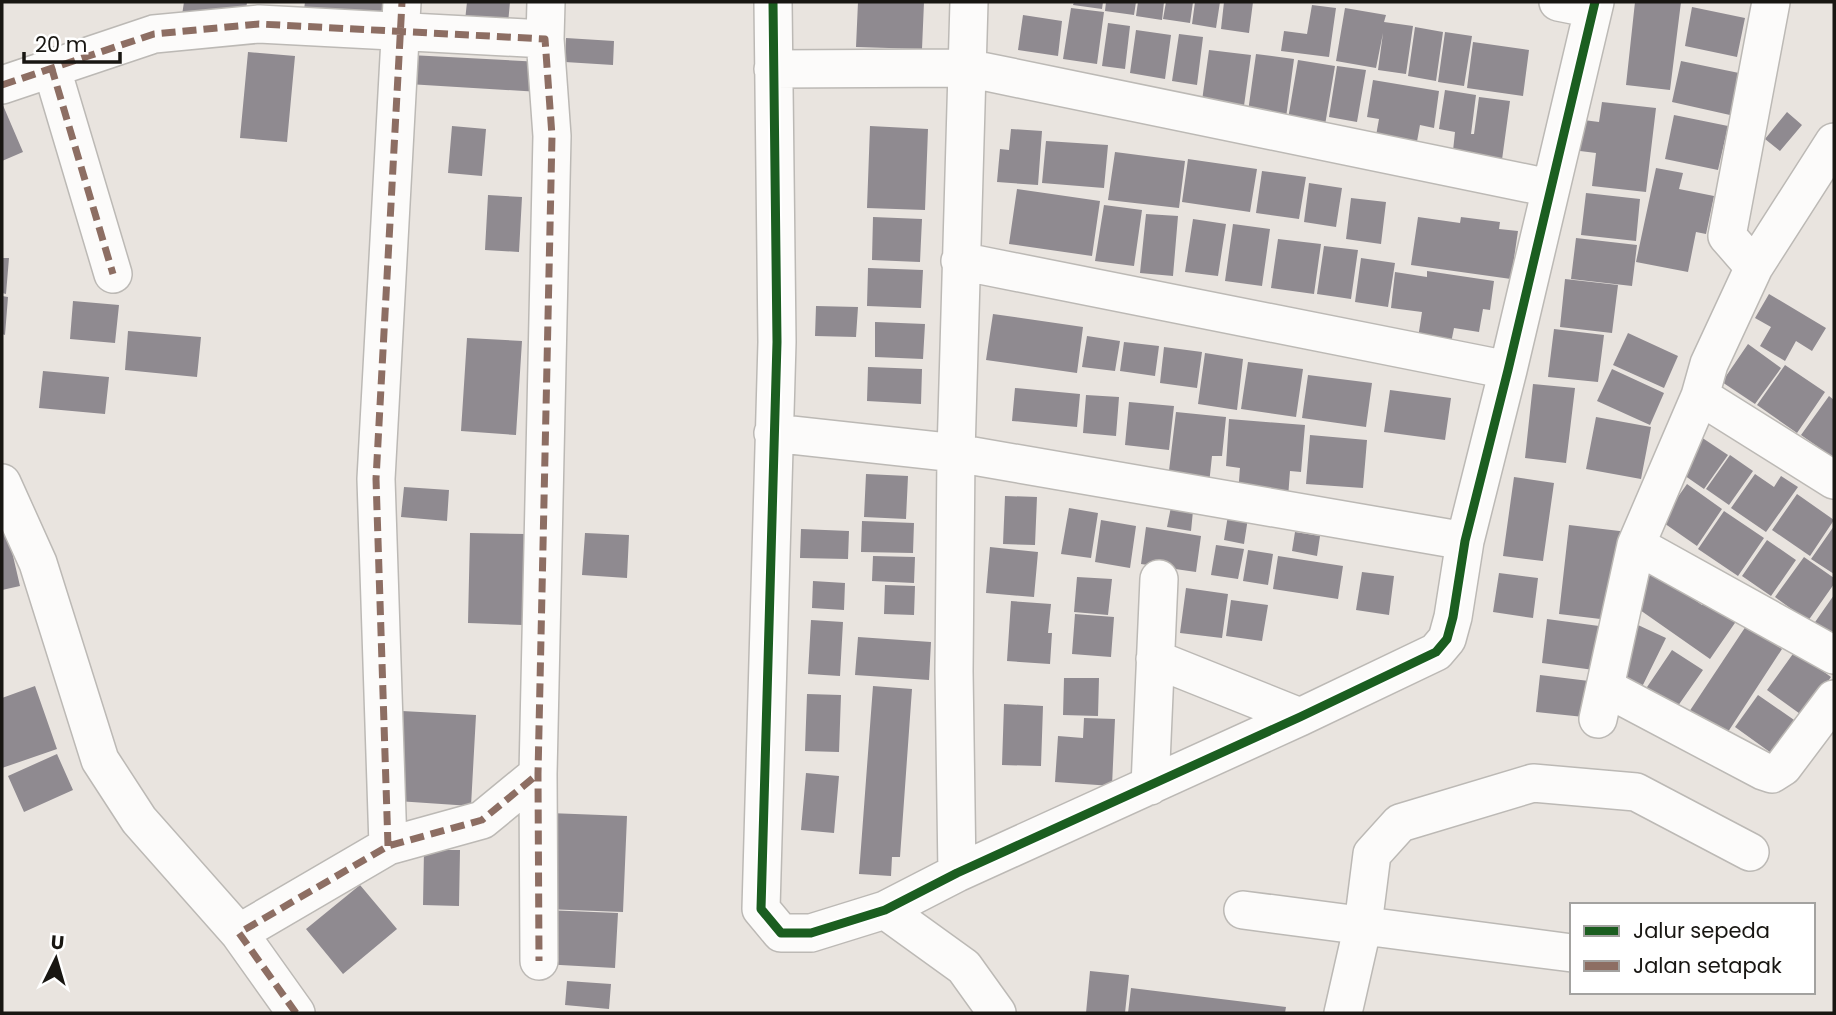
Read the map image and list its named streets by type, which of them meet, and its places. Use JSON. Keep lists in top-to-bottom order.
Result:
{
  "legend": ["Jalur sepeda", "Jalan setapak"],
  "scale_bar": "20 m",
  "north": "top"
}
